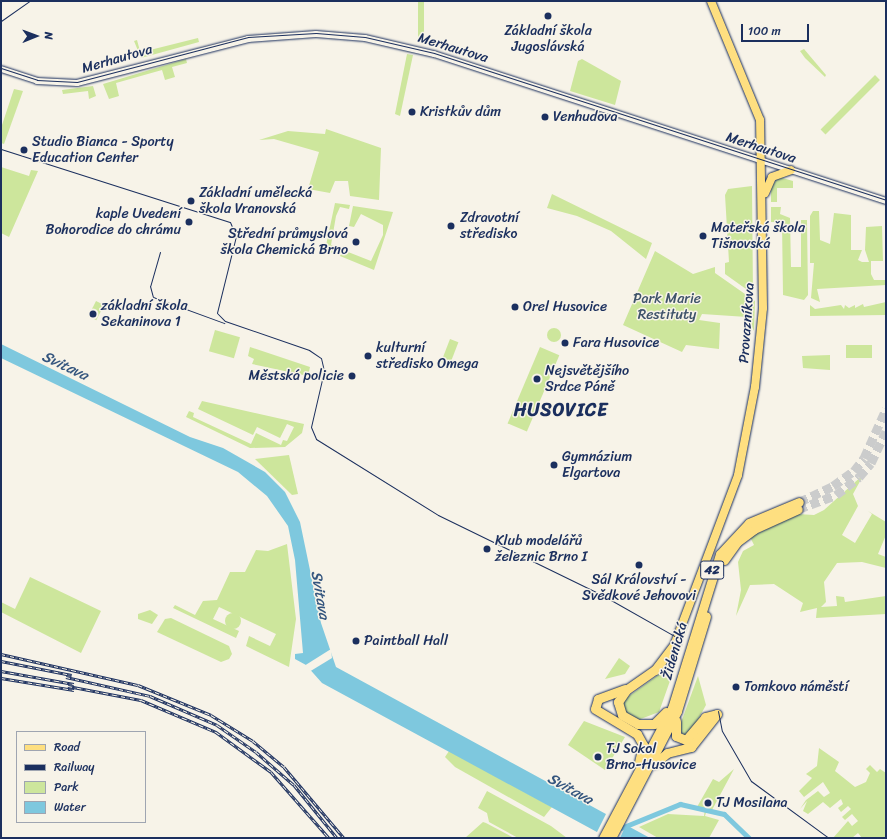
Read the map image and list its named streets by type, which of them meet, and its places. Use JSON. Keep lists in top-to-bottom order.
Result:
{
  "streets": {
    "highway": ["42", "Židenická"],
    "main road": ["Provazníkova"],
    "street": ["Merhautova"]
  },
  "crossings": [
    ["Merhautova", "Provazníkova"]
  ],
  "districts": ["HUSOVICE"],
  "water": ["Svitava"],
  "parks": ["Park Marie Restituty"],
  "places": [
    "Základní škola Jugoslávská",
    "Kristkův dům",
    "Venhudova",
    "Studio Bianca - Sporty Education Center",
    "Základní umělecká škola Vranovská",
    "kaple Uvedení Bohorodice do chrámu",
    "Zdravotní středisko",
    "Mateřská škola Tišnovská",
    "Střední průmyslová škola Chemická Brno",
    "Orel Husovice",
    "základní škola Sekaninova 1",
    "Fara Husovice",
    "kulturní středisko Omega",
    "Městská policie",
    "Nejsvětějšího Srdce Páně",
    "Gymnázium Elgartova",
    "Klub modelářů železnic Brno I",
    "Sál Království - Svědkové Jehovovi",
    "Paintball Hall",
    "Tomkovo náměstí",
    "TJ Sokol Brno-Husovice",
    "TJ Mosilana"
  ],
  "legend": [
    "Road",
    "Railway",
    "Park",
    "Water"
  ],
  "scale_bar": "100 m",
  "north": "right"
}
